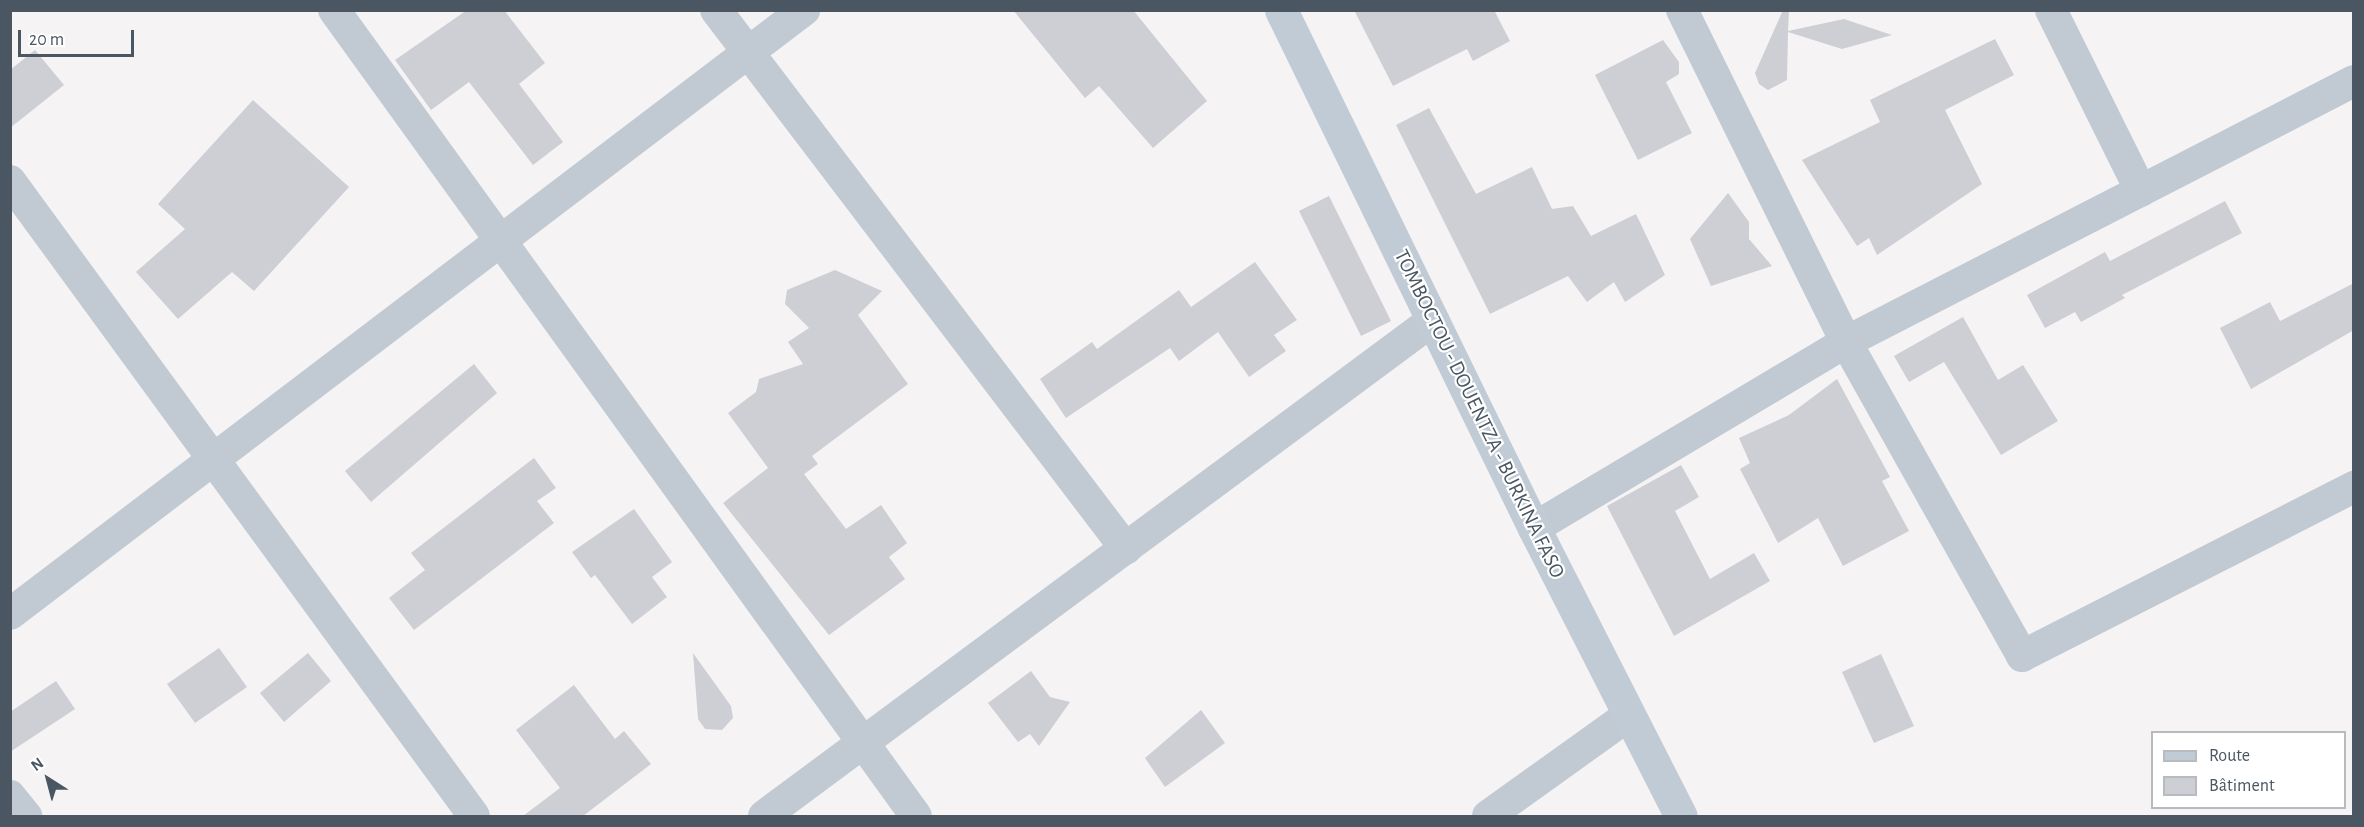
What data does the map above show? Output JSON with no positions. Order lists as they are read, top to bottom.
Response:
{
  "streets": {
    "main road": ["TOMBOCTOU - DOUENTZA - BURKINA FASO"]
  },
  "legend": ["Route", "Bâtiment"],
  "scale_bar": "20 m",
  "north": "top left"
}
